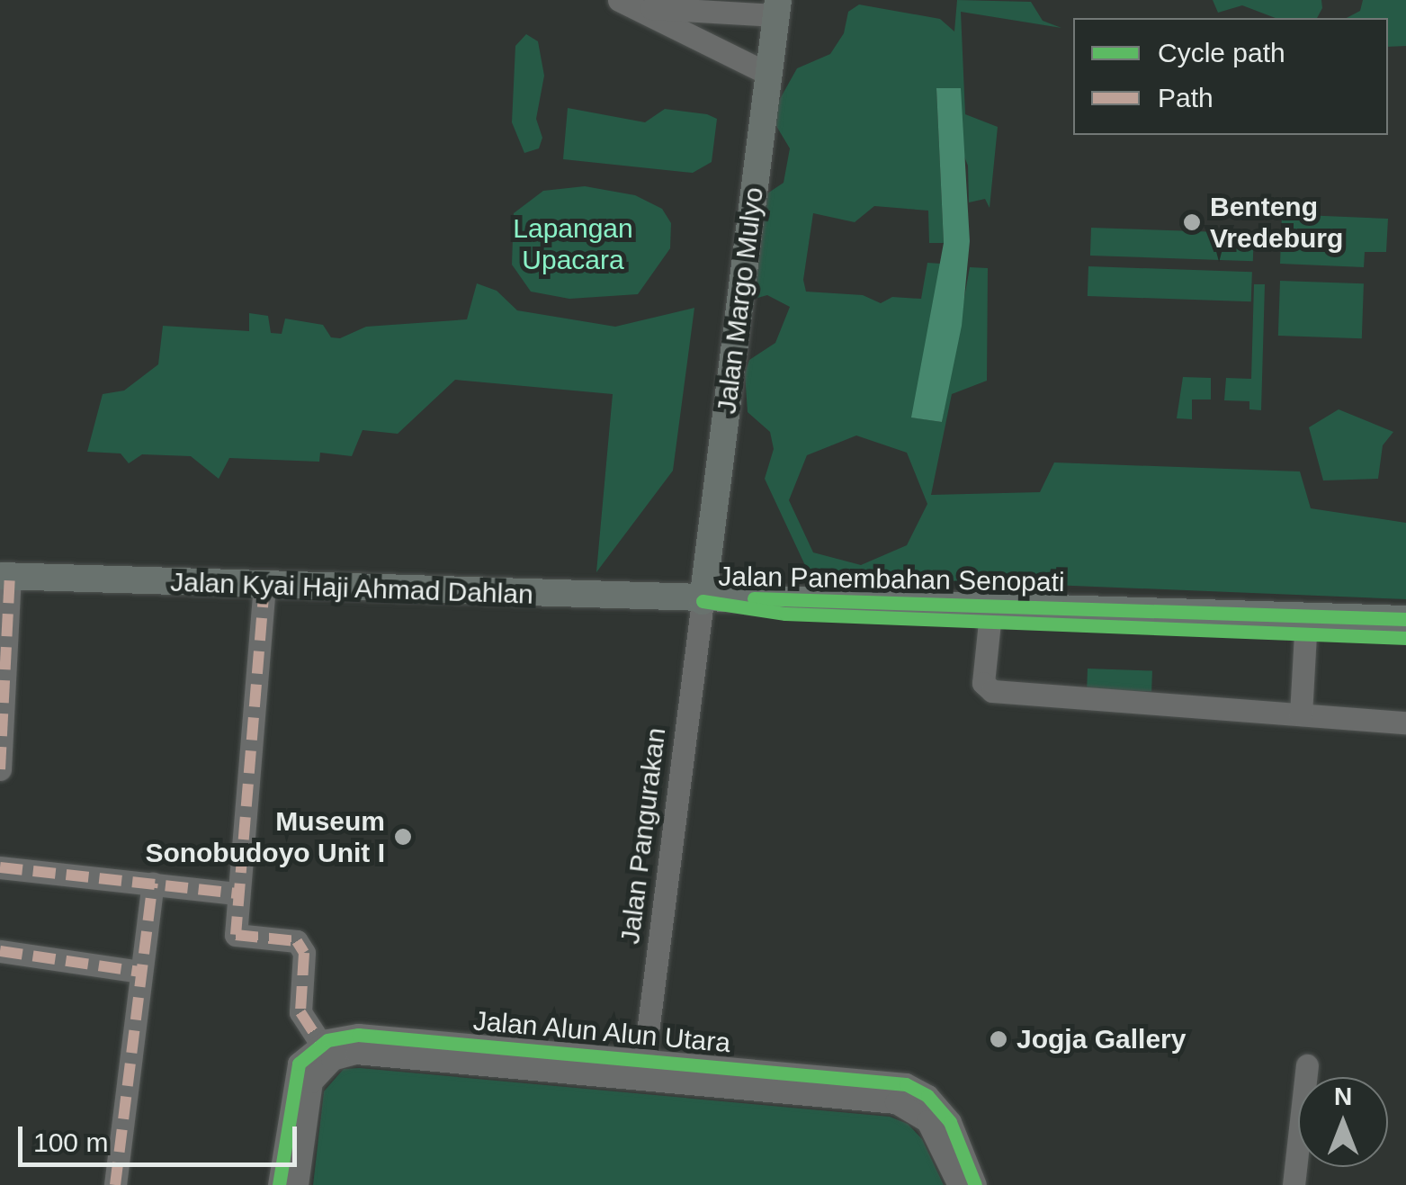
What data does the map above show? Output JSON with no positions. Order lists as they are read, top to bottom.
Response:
{
  "streets": {
    "main road": ["Jalan Margo Mulyo", "Jalan Panembahan Senopati", "Jalan Kyai Haji Ahmad Dahlan"],
    "street": ["Jalan Pangurakan", "Jalan Alun Alun Utara"]
  },
  "crossings": [
    ["Jalan Margo Mulyo", "Jalan Panembahan Senopati"],
    ["Jalan Margo Mulyo", "Jalan Kyai Haji Ahmad Dahlan"],
    ["Jalan Margo Mulyo", "Jalan Pangurakan"],
    ["Jalan Panembahan Senopati", "Jalan Kyai Haji Ahmad Dahlan"],
    ["Jalan Panembahan Senopati", "Jalan Pangurakan"],
    ["Jalan Kyai Haji Ahmad Dahlan", "Jalan Pangurakan"],
    ["Jalan Pangurakan", "Jalan Alun Alun Utara"]
  ],
  "parks": ["Lapangan Upacara"],
  "places": ["Benteng Vredeburg", "Museum Sonobudoyo Unit I", "Jogja Gallery"],
  "legend": ["Cycle path", "Path"],
  "scale_bar": "100 m",
  "north": "top"
}
